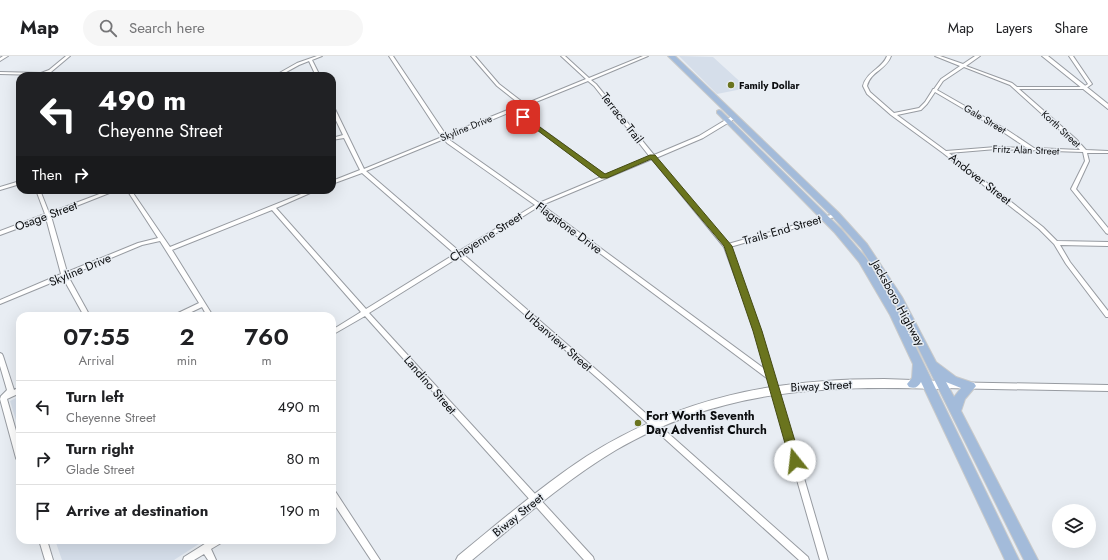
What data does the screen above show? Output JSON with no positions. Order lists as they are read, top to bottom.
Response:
{
  "streets": {
    "main road": ["Jacksboro Highway"],
    "street": [
      "Terrace Trail",
      "Gale Street",
      "Skyline Drive",
      "Korth Street",
      "Fritz Alan Street",
      "Andover Street",
      "Osage Street",
      "Flagstone Drive",
      "Trails End Street",
      "Cheyenne Street",
      "Urbanview Street",
      "Landino Street",
      "Biway Street"
    ]
  },
  "crossings": [
    ["Terrace Trail", "Skyline Drive"],
    ["Terrace Trail", "Flagstone Drive"],
    ["Terrace Trail", "Trails End Street"],
    ["Terrace Trail", "Cheyenne Street"],
    ["Terrace Trail", "Biway Street"],
    ["Gale Street", "Fritz Alan Street"],
    ["Skyline Drive", "Flagstone Drive"],
    ["Skyline Drive", "Urbanview Street"],
    ["Korth Street", "Fritz Alan Street"],
    ["Fritz Alan Street", "Andover Street"],
    ["Flagstone Drive", "Cheyenne Street"],
    ["Trails End Street", "Jacksboro Highway"],
    ["Cheyenne Street", "Jacksboro Highway"],
    ["Cheyenne Street", "Urbanview Street"],
    ["Cheyenne Street", "Landino Street"],
    ["Jacksboro Highway", "Biway Street"],
    ["Urbanview Street", "Biway Street"],
    ["Landino Street", "Biway Street"]
  ],
  "places": ["Family Dollar", "Fort Worth Seventh Day Adventist Church"],
  "page": {
    "header": "Map",
    "search": "Search here",
    "nav": ["Map", "Layers", "Share"],
    "turn": ["490 m", "Cheyenne Street"],
    "then": "Then",
    "eta": [
      "07:55",
      "Arrival",
      "2",
      "min",
      "760",
      "m"
    ],
    "list": [
      {
        "name": "Turn left",
        "note": "Cheyenne Street",
        "value": "490 m"
      },
      {
        "name": "Turn right",
        "note": "Glade Street",
        "value": "80 m"
      },
      {
        "name": "Arrive at destination",
        "value": "190 m"
      }
    ]
  }
}
